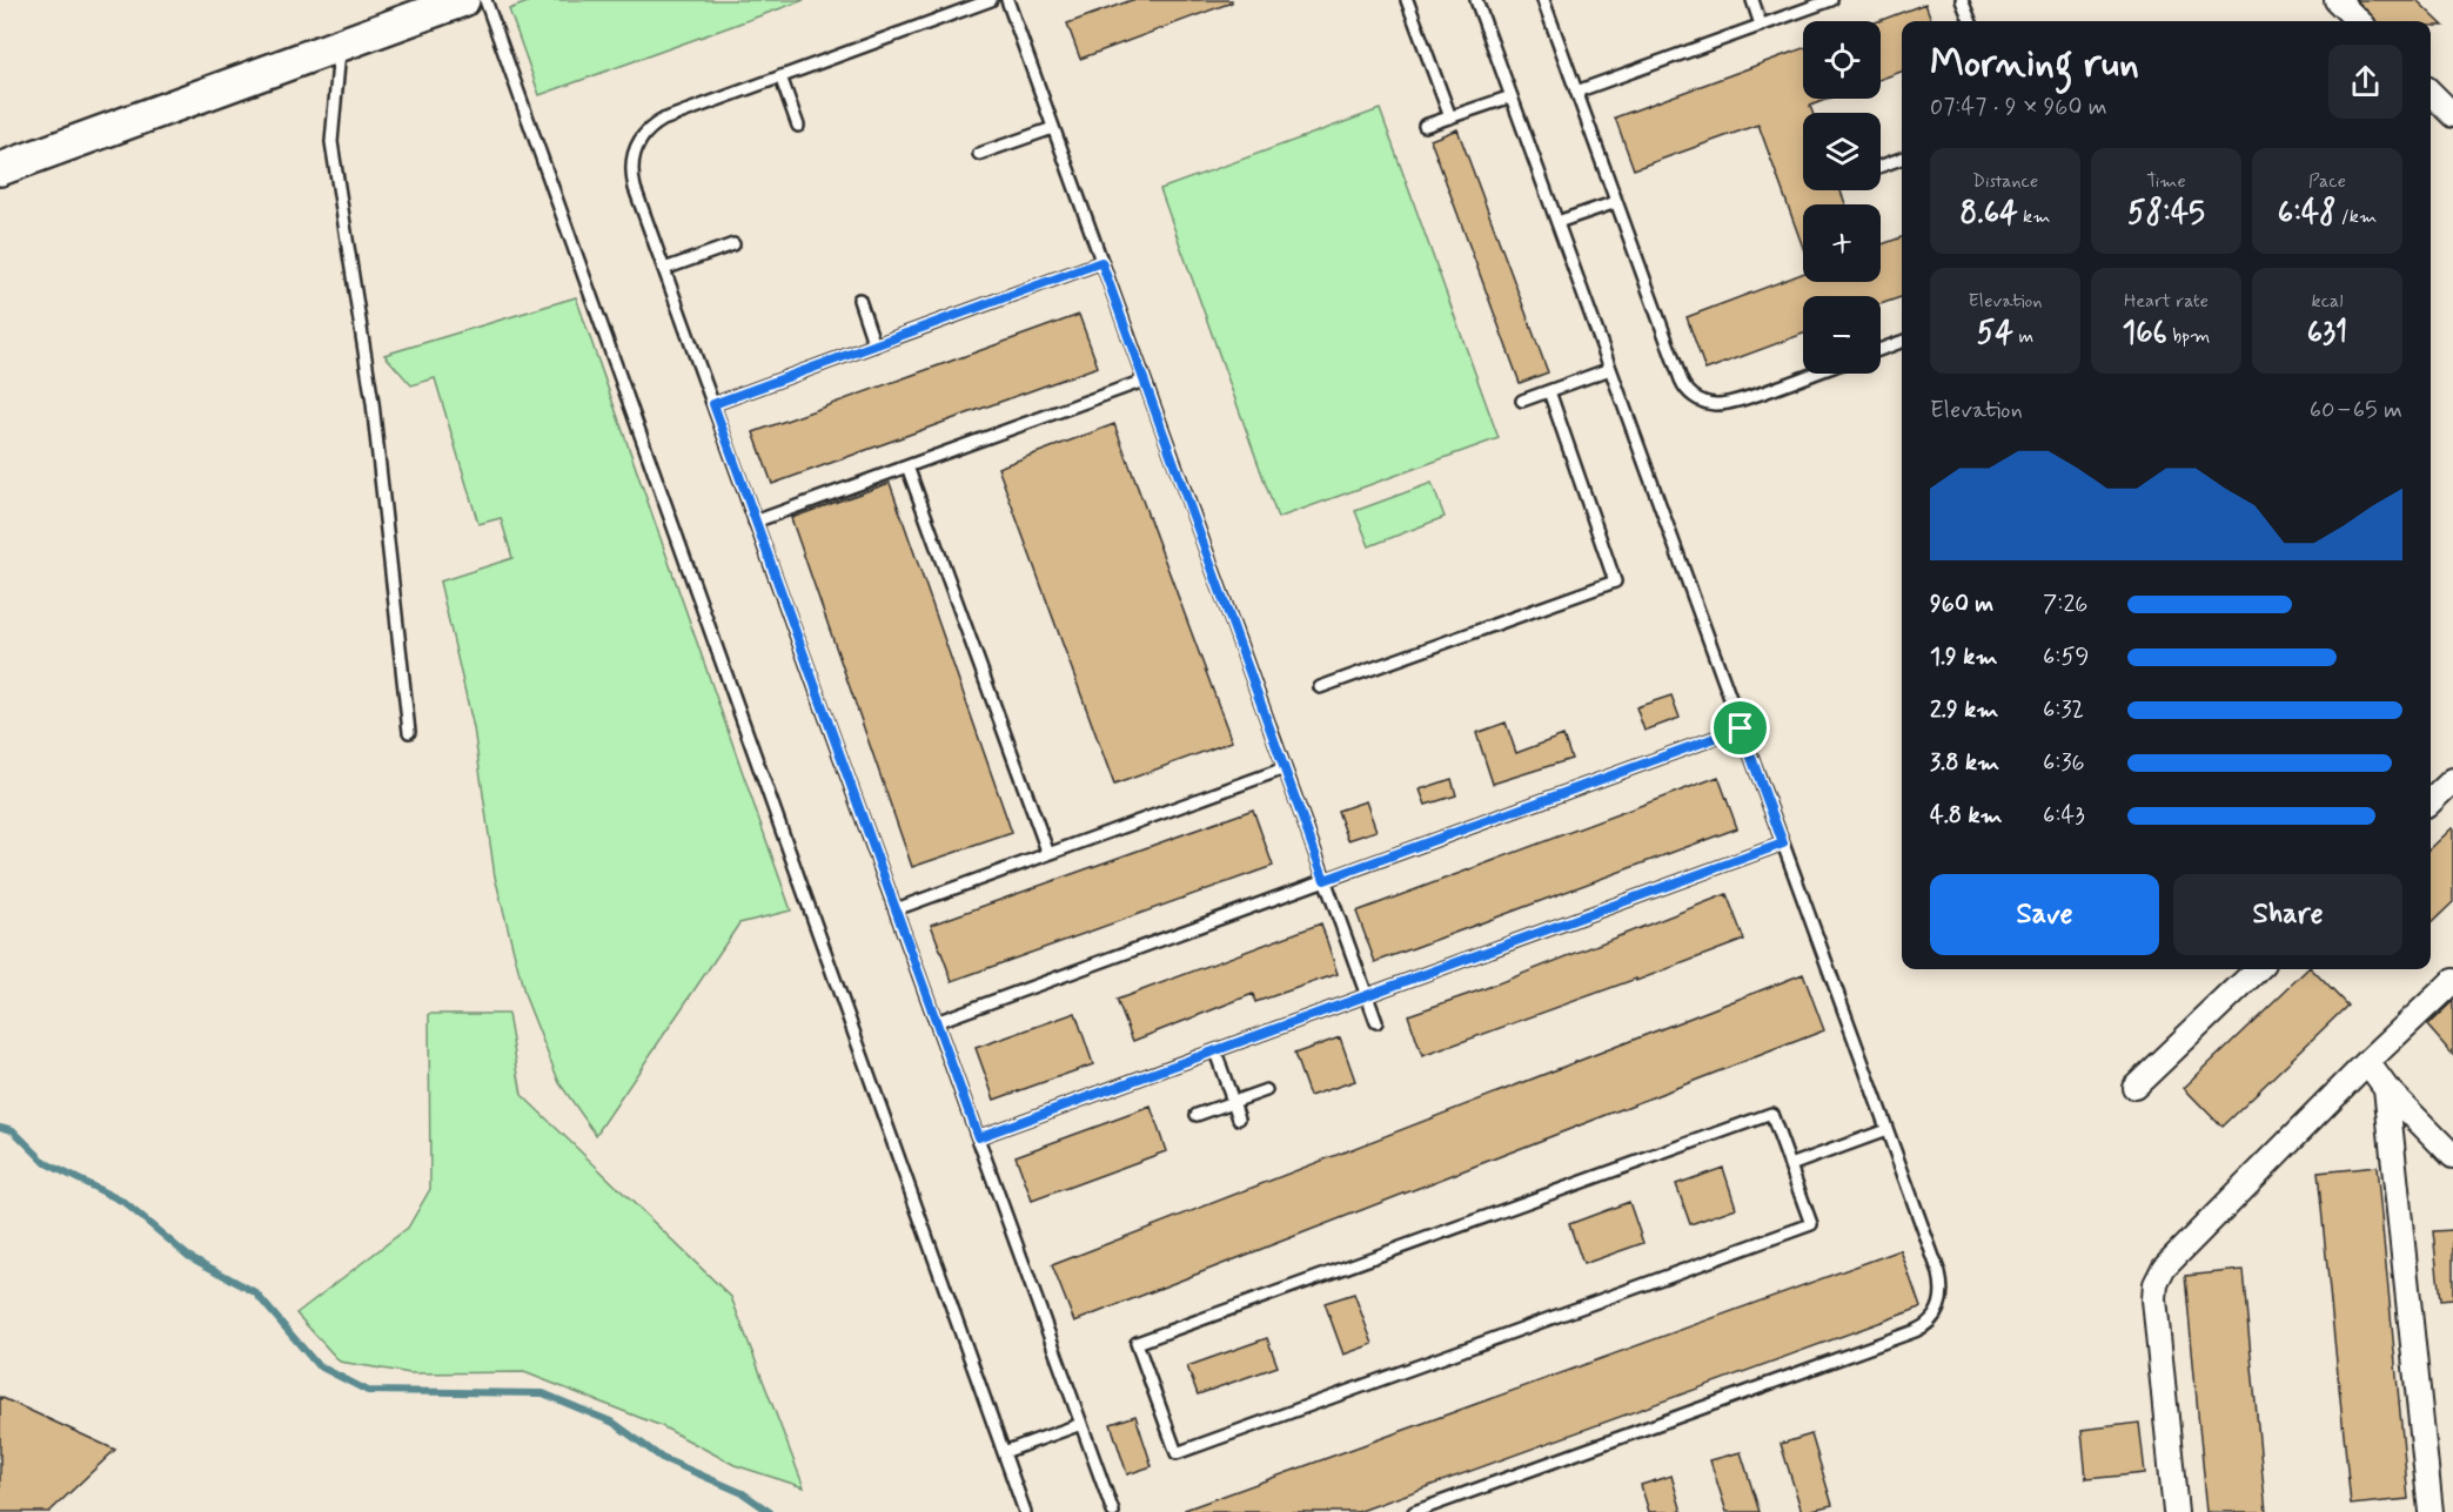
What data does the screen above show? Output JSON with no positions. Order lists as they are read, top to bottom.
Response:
{
  "page": {
    "map_buttons": ["+", "−"],
    "heading": ["Morning run", "07:47 · 9 × 960 m"],
    "stats": [
      ["Distance", "8.64 km"],
      ["Time", "58:45"],
      ["Pace", "6:48 /km"],
      ["Elevation", "54 m"],
      ["Heart rate", "166 bpm"],
      ["kcal", "631"]
    ],
    "chart": ["Elevation", "60–65 m"],
    "list": [
      {
        "name": "960 m",
        "note": "7:26"
      },
      {
        "name": "1.9 km",
        "note": "6:59"
      },
      {
        "name": "2.9 km",
        "note": "6:32"
      },
      {
        "name": "3.8 km",
        "note": "6:36"
      },
      {
        "name": "4.8 km",
        "note": "6:43"
      }
    ],
    "buttons": ["Save", "Share"]
  }
}
